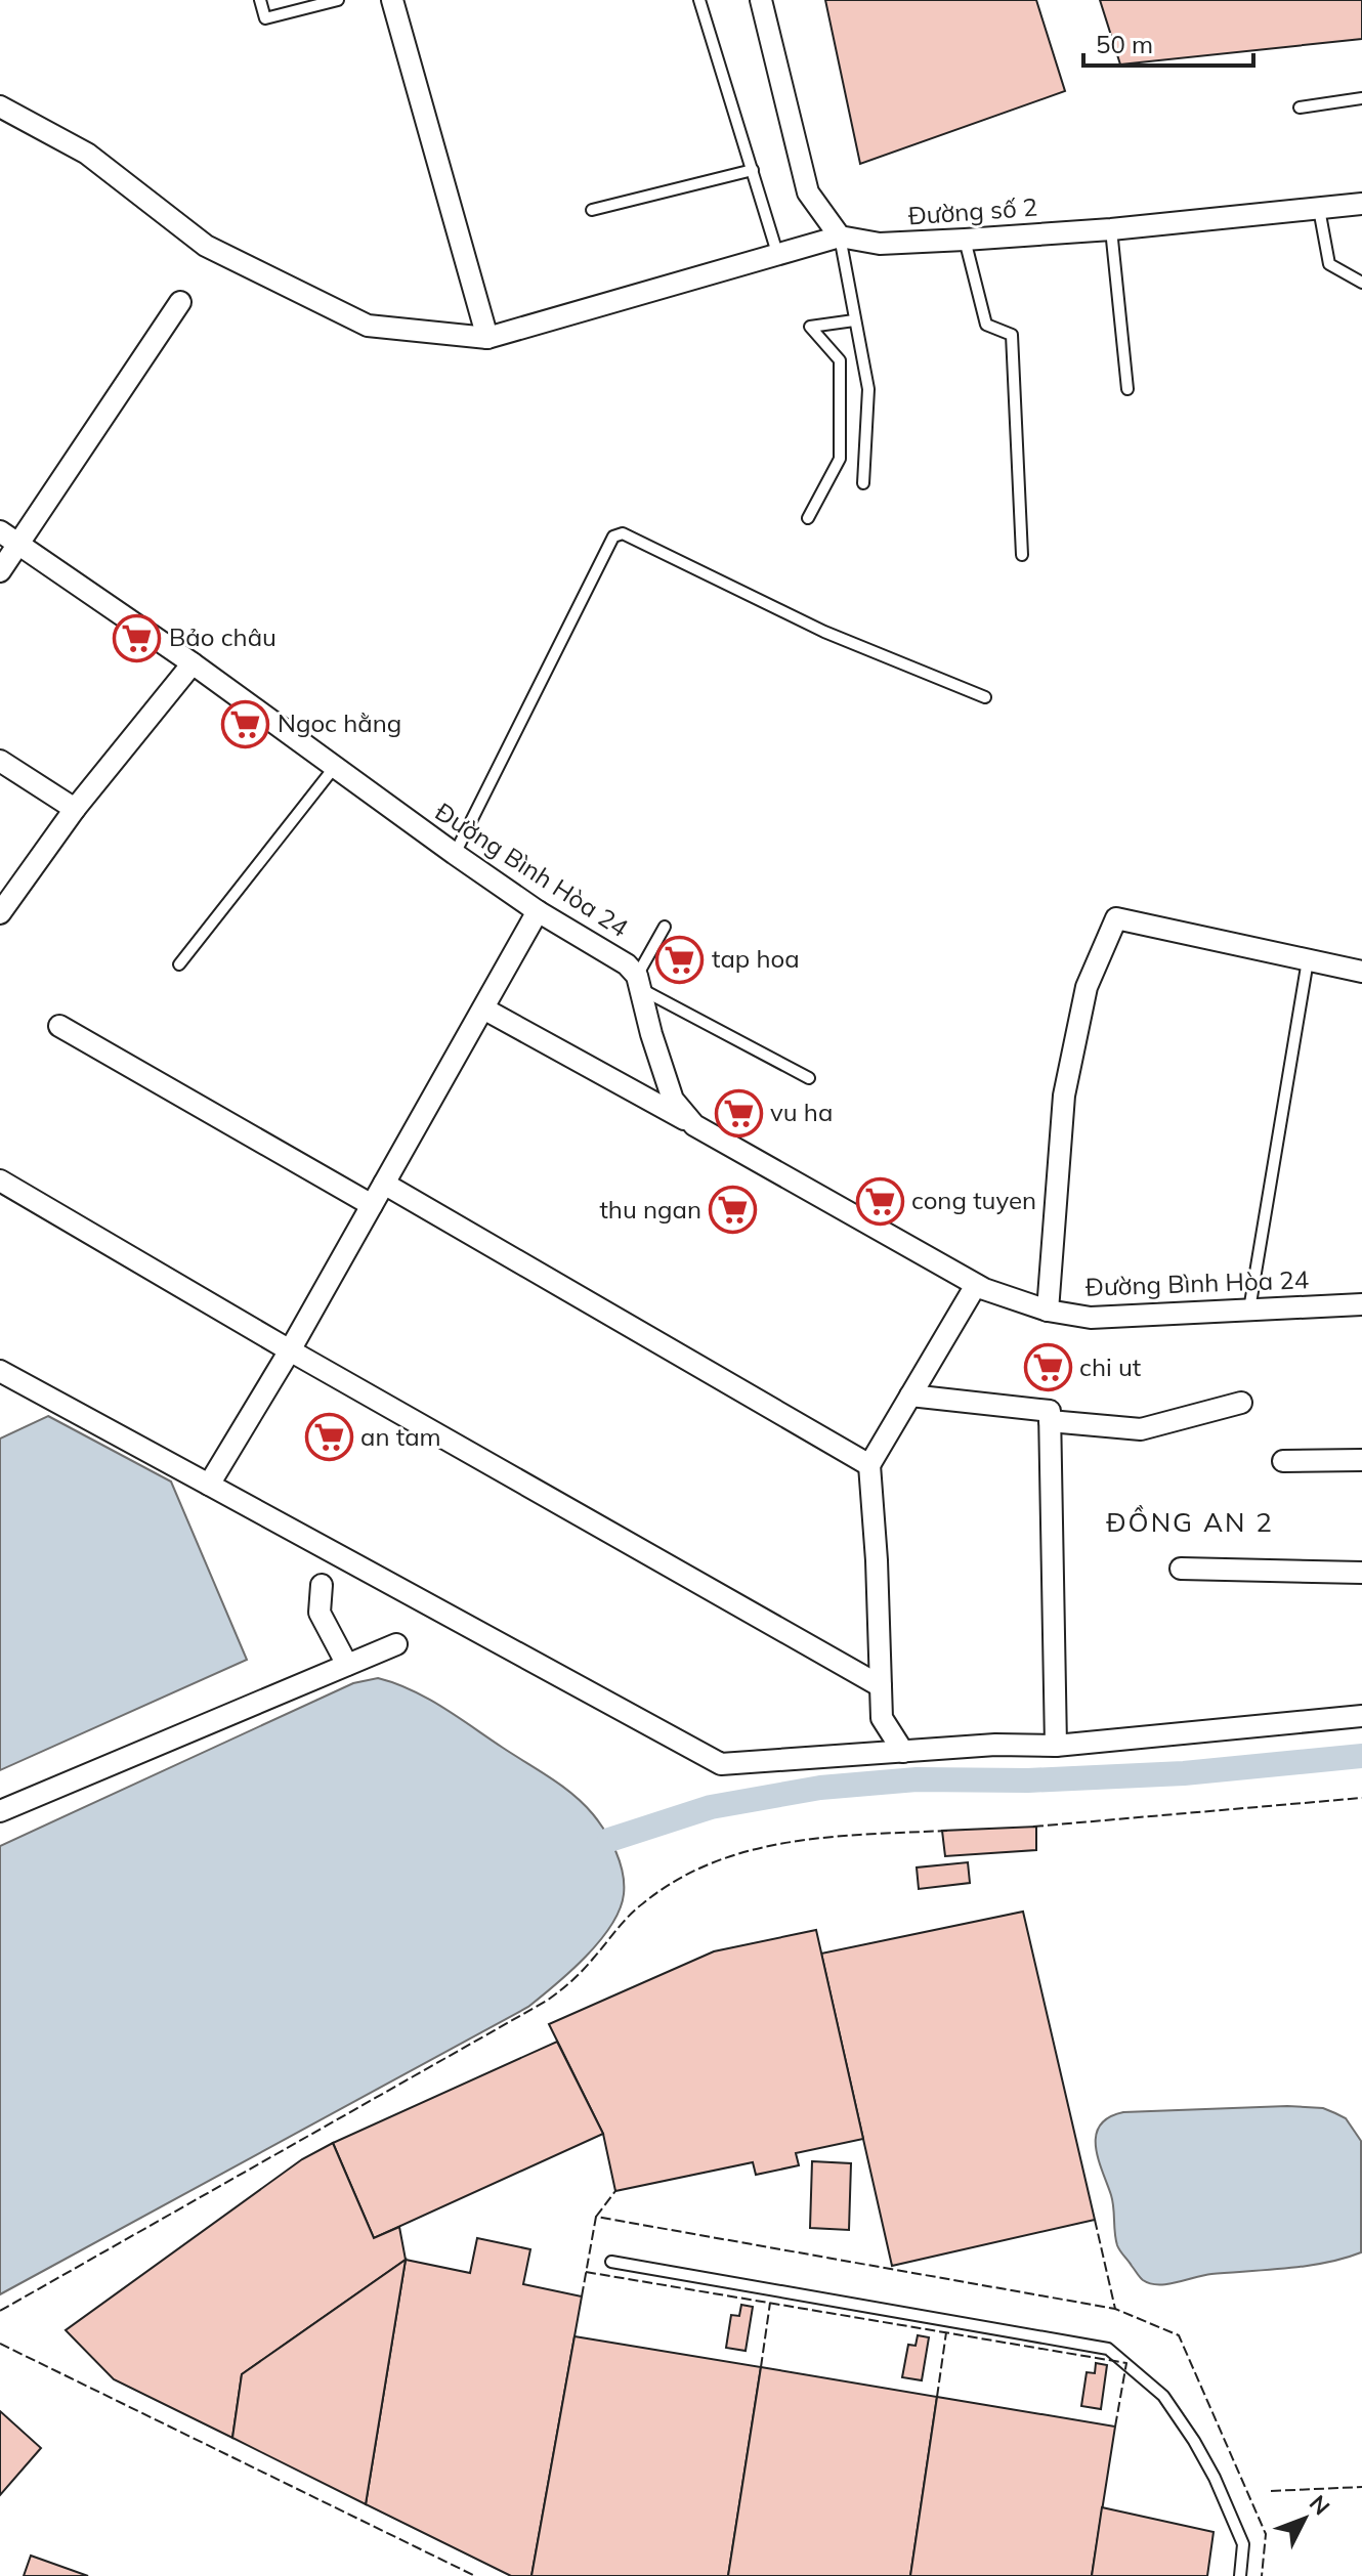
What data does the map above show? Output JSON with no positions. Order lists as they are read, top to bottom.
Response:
{
  "streets": {
    "street": ["Đường số 2", "Đường Bình Hòa 24"]
  },
  "districts": ["ĐỒNG AN 2"],
  "places": {
    "supermarket": [
      "Bảo châu",
      "Ngoc hằng",
      "tap hoa",
      "vu ha",
      "cong tuyen",
      "thu ngan",
      "chi ut",
      "an tam"
    ]
  },
  "scale_bar": "50 m",
  "north": "top right"
}
